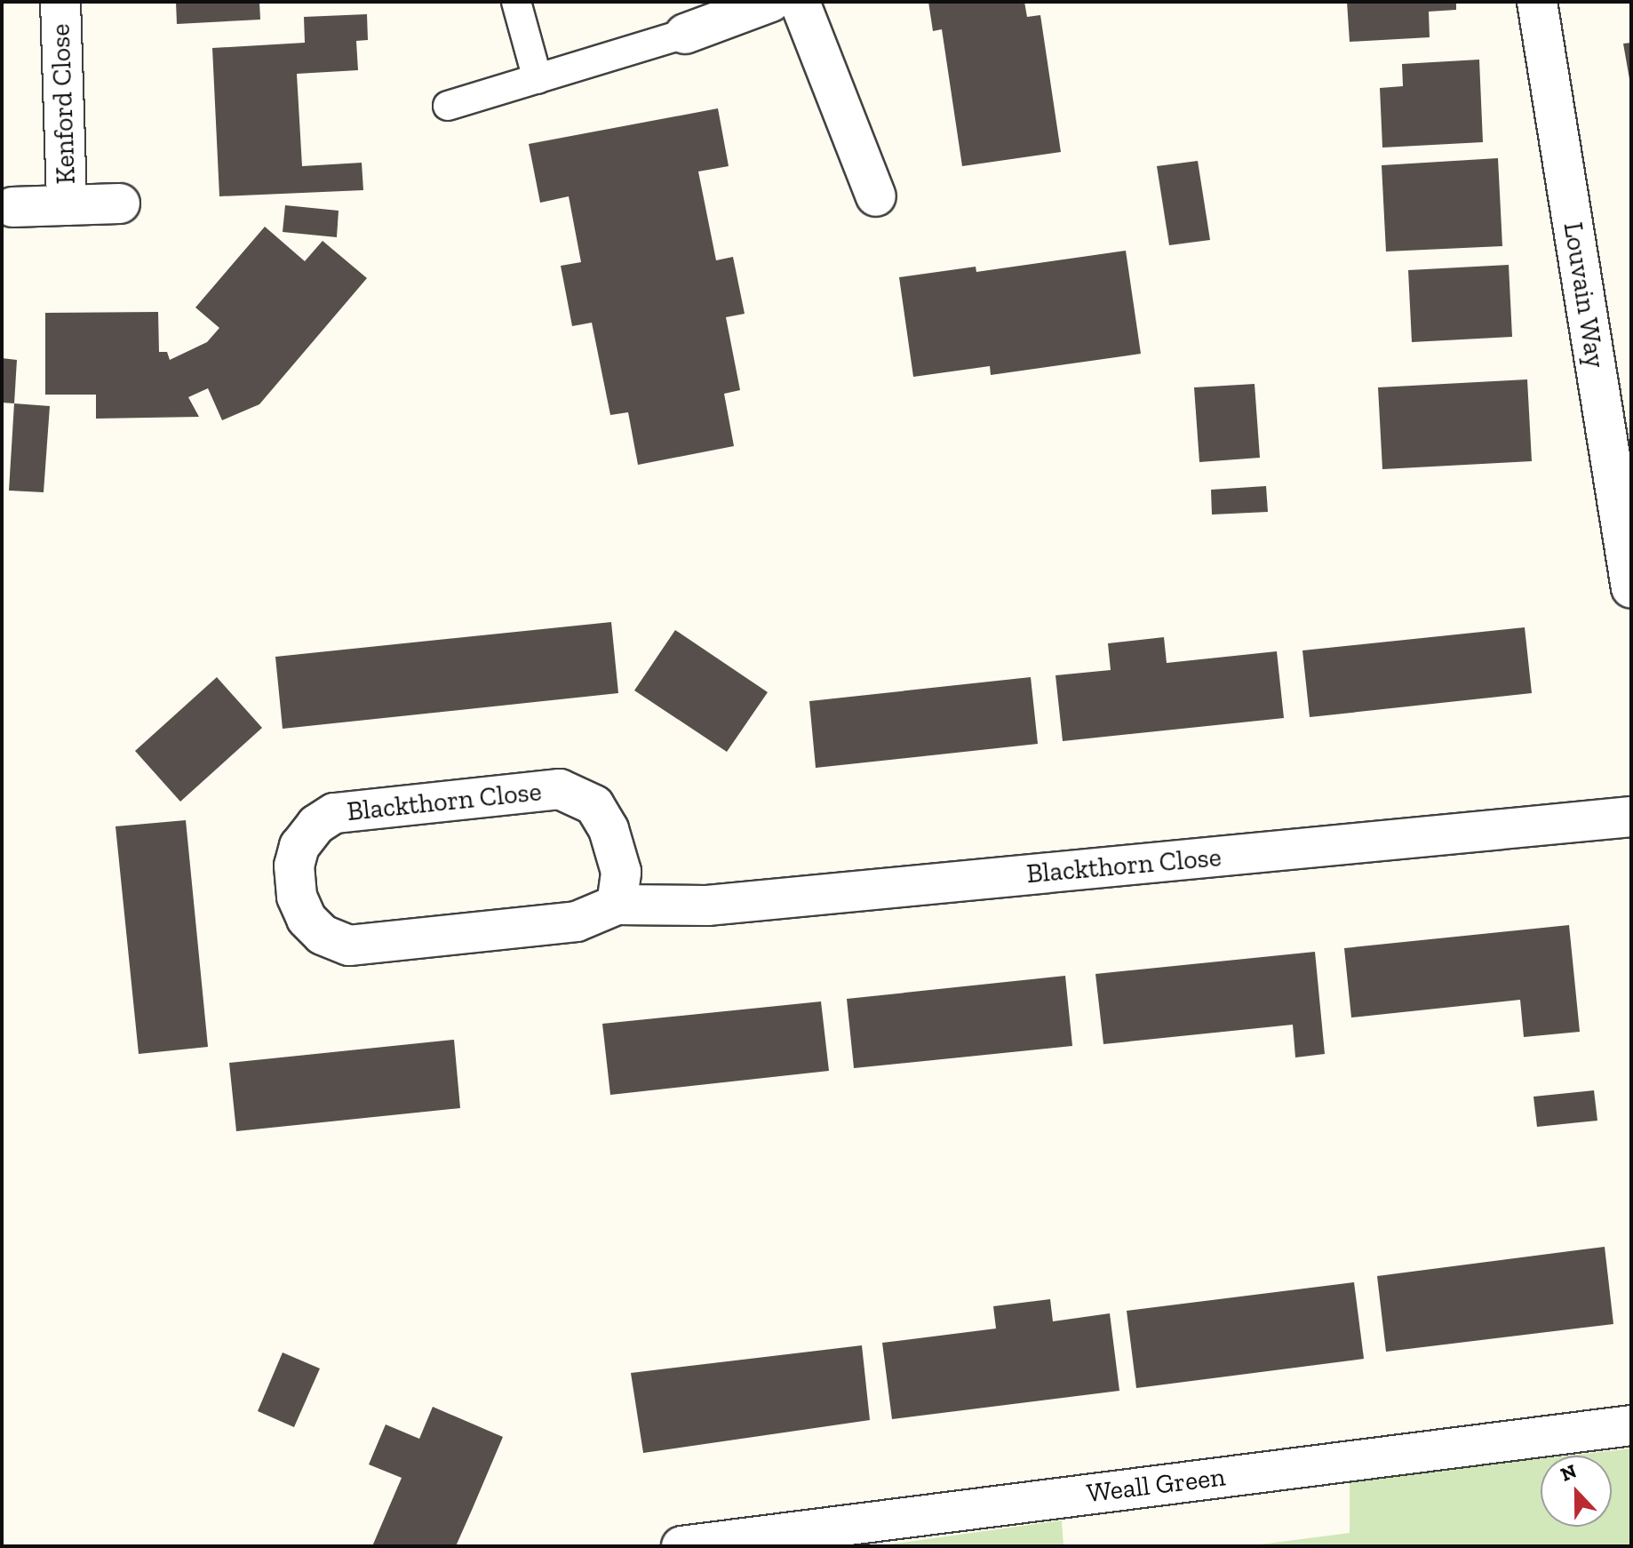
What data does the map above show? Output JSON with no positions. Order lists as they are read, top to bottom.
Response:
{
  "streets": {
    "street": [
      "Kenford Close",
      "Louvain Way",
      "Blackthorn Close",
      "Weall Green"
    ]
  },
  "north": "top"
}
